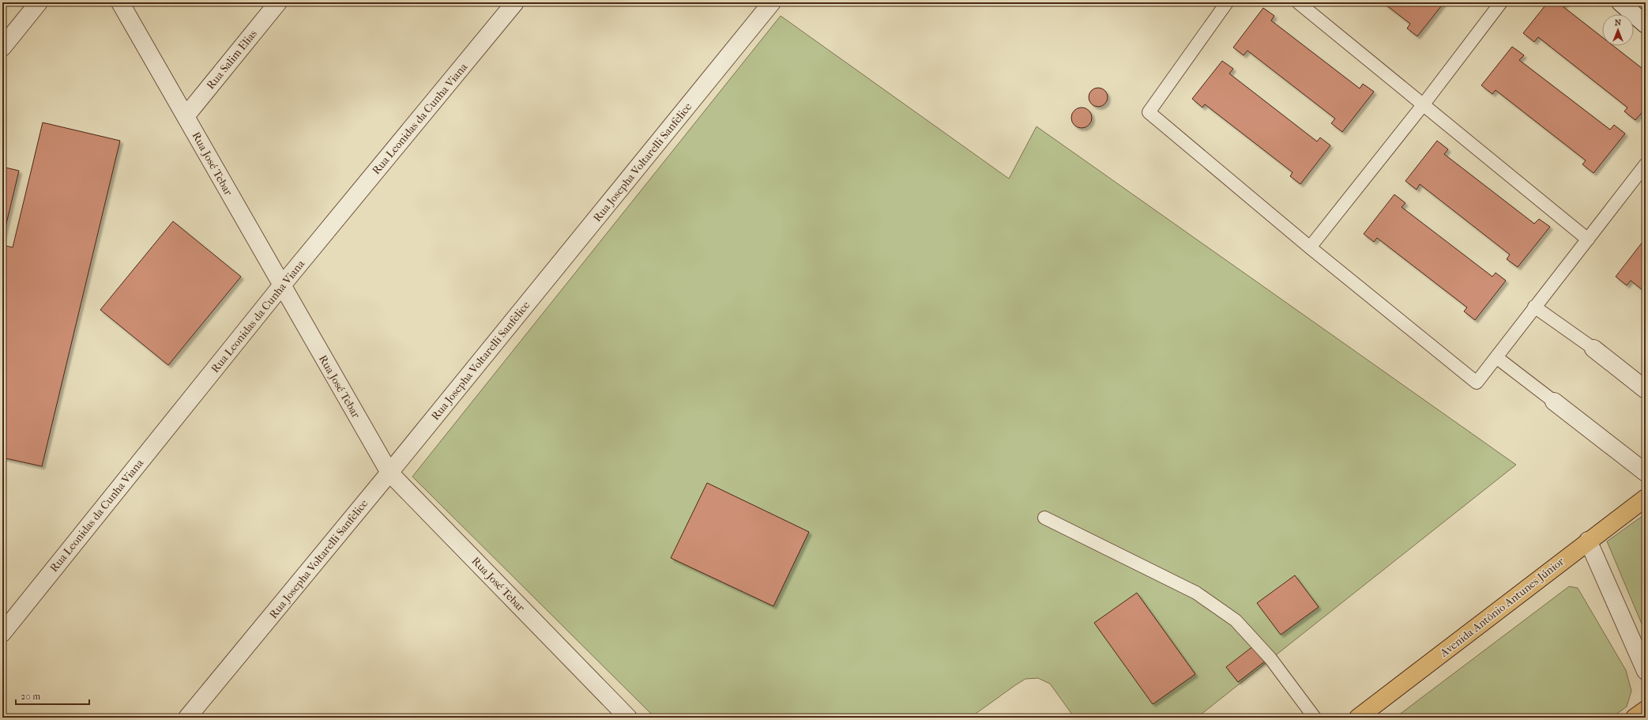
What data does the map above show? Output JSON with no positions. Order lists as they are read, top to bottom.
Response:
{
  "streets": {
    "main road": ["Avenida Antônio Antunes Júnior"],
    "street": [
      "Rua Salim Elias",
      "Rua Leonidas da Cunha Viana",
      "Rua Josepha Voltarelli Sanfelice",
      "Rua José Tebar"
    ]
  },
  "crossings": [
    ["Rua Salim Elias", "Rua José Tebar"],
    ["Rua Leonidas da Cunha Viana", "Rua José Tebar"],
    ["Rua Josepha Voltarelli Sanfelice", "Rua José Tebar"]
  ],
  "scale_bar": "20 m",
  "north": "top"
}
